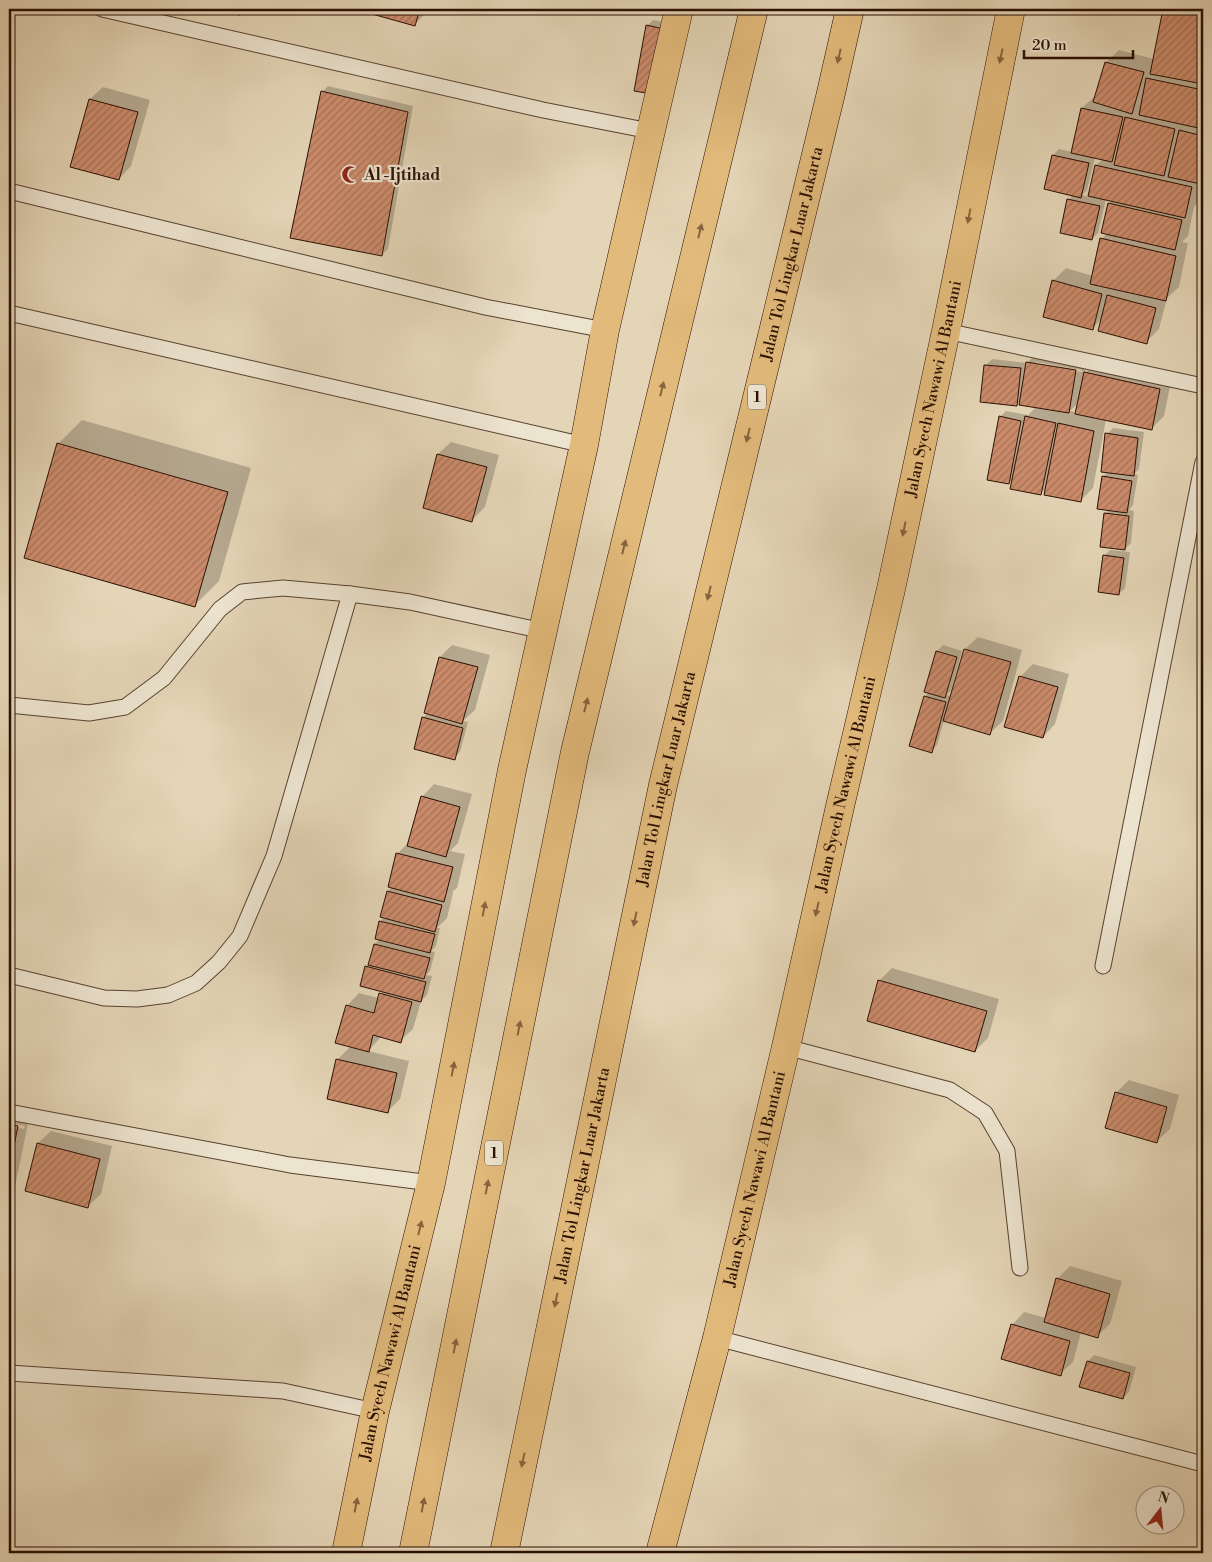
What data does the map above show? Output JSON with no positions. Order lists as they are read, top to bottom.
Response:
{
  "streets": {
    "highway": ["Jalan Tol Lingkar Luar Jakarta", "Jalan Syech Nawawi Al Bantani", "1"]
  },
  "places": {
    "mosque": ["Al -Ijtihad"]
  },
  "scale_bar": "20 m",
  "north": "top"
}
